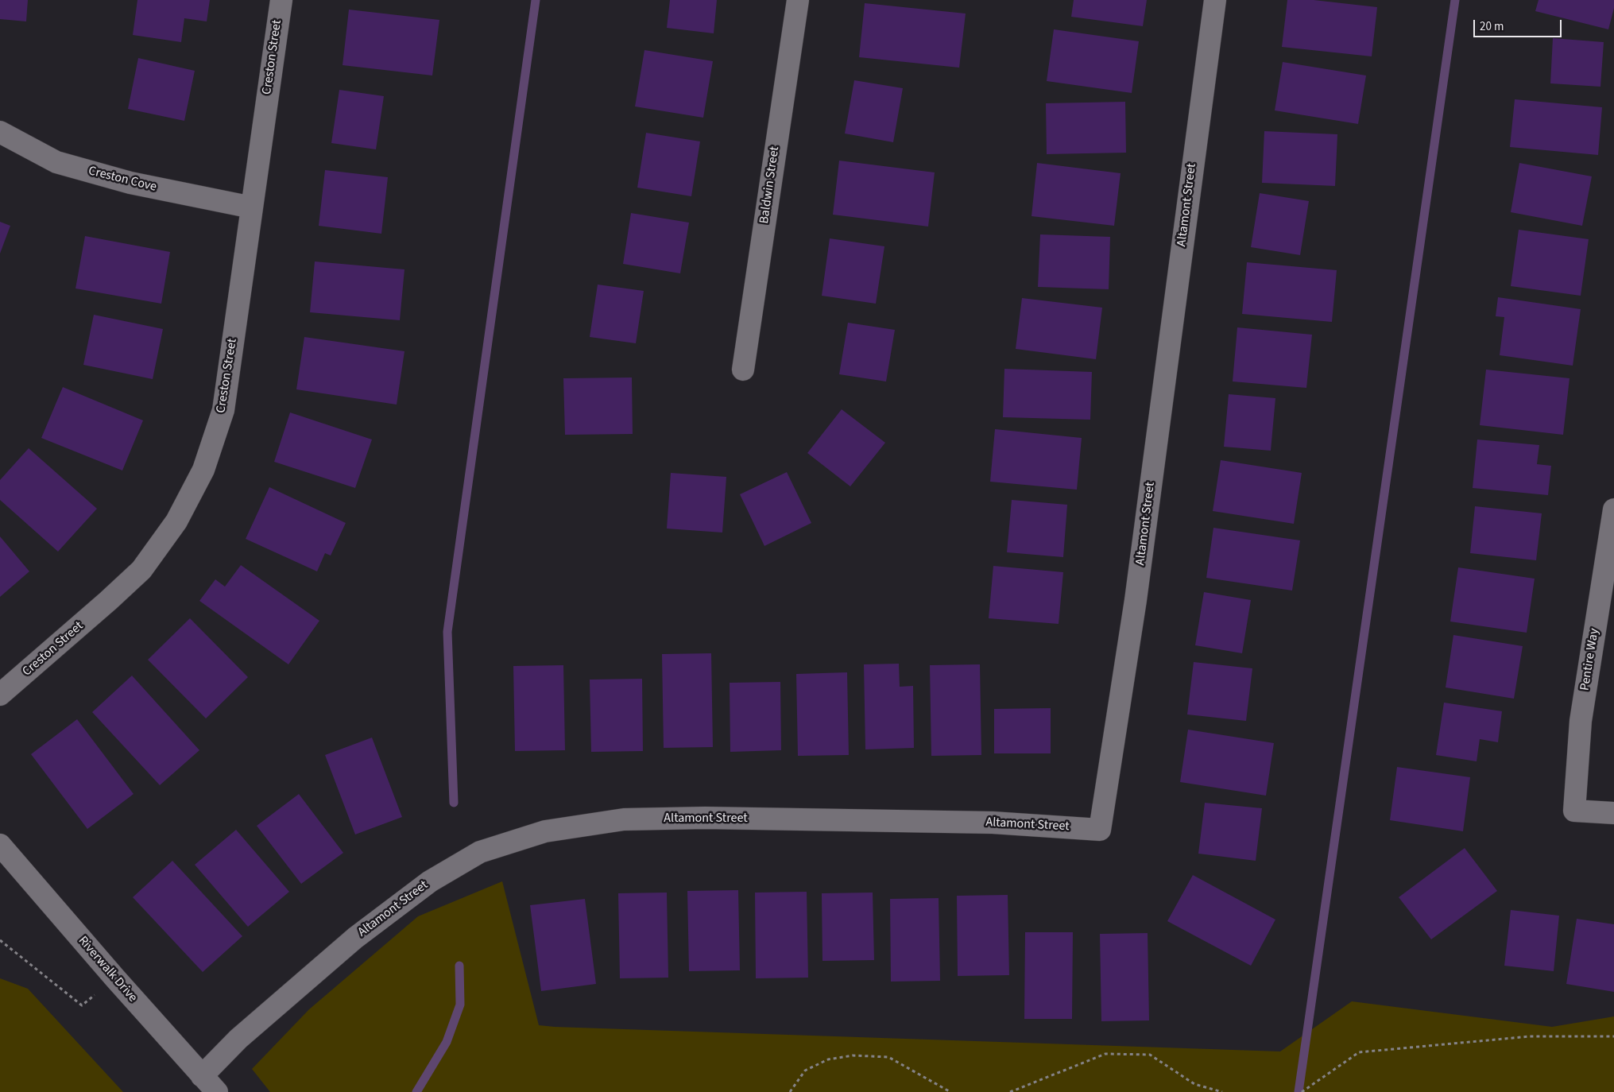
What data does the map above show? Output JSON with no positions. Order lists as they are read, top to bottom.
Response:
{
  "streets": {
    "street": [
      "Creston Street",
      "Creston Cove",
      "Baldwin Street",
      "Altamont Street",
      "Pentire Way",
      "Riverwalk Drive"
    ]
  },
  "crossings": [
    ["Creston Street", "Creston Cove"],
    ["Altamont Street", "Riverwalk Drive"]
  ],
  "scale_bar": "20 m"
}
